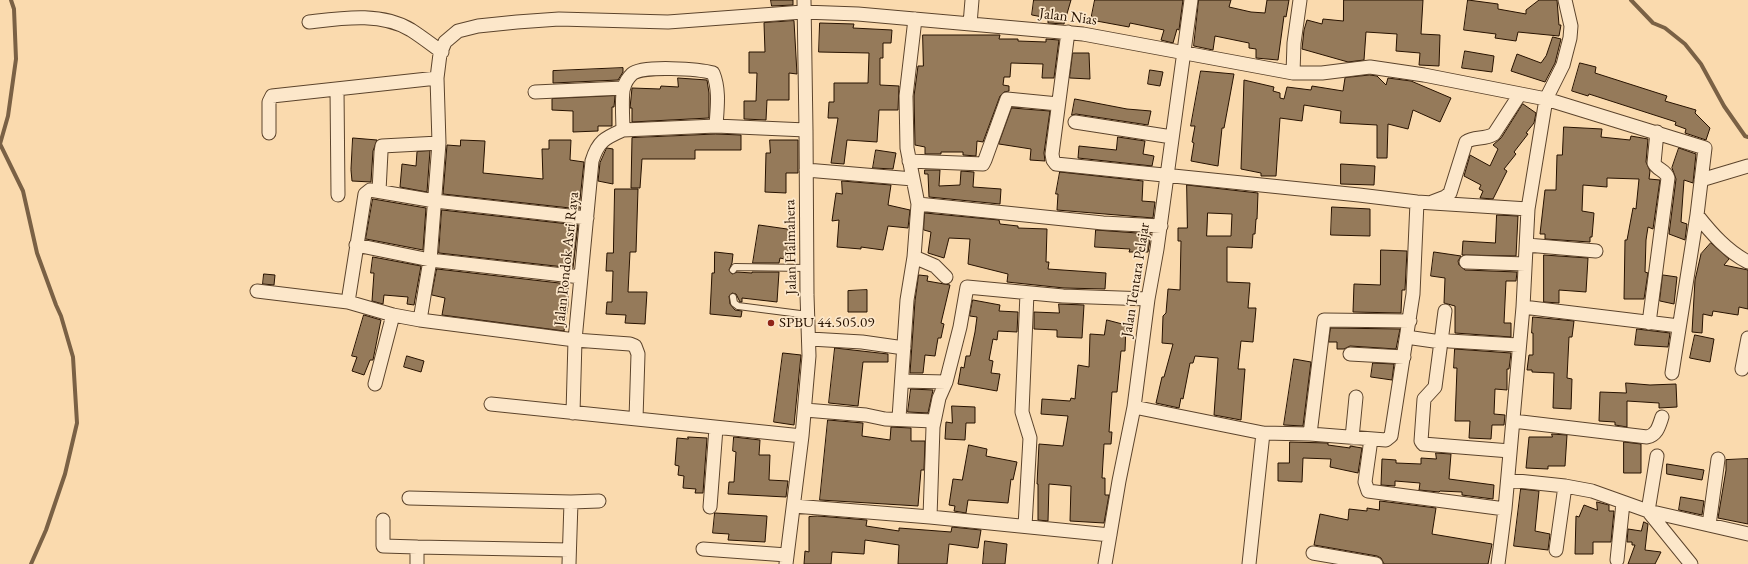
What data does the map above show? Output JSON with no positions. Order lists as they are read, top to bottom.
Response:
{
  "streets": {
    "street": [
      "Jalan Nias",
      "Jalan Halmahera",
      "Jalan Pondok Asri Raya",
      "Jalan Tentara Pelajar"
    ]
  },
  "crossings": [
    ["Jalan Nias", "Jalan Halmahera"],
    ["Jalan Nias", "Jalan Tentara Pelajar"],
    ["Jalan Halmahera", "Jalan Pondok Asri Raya"]
  ],
  "places": ["SPBU 44.505.09"]
}
